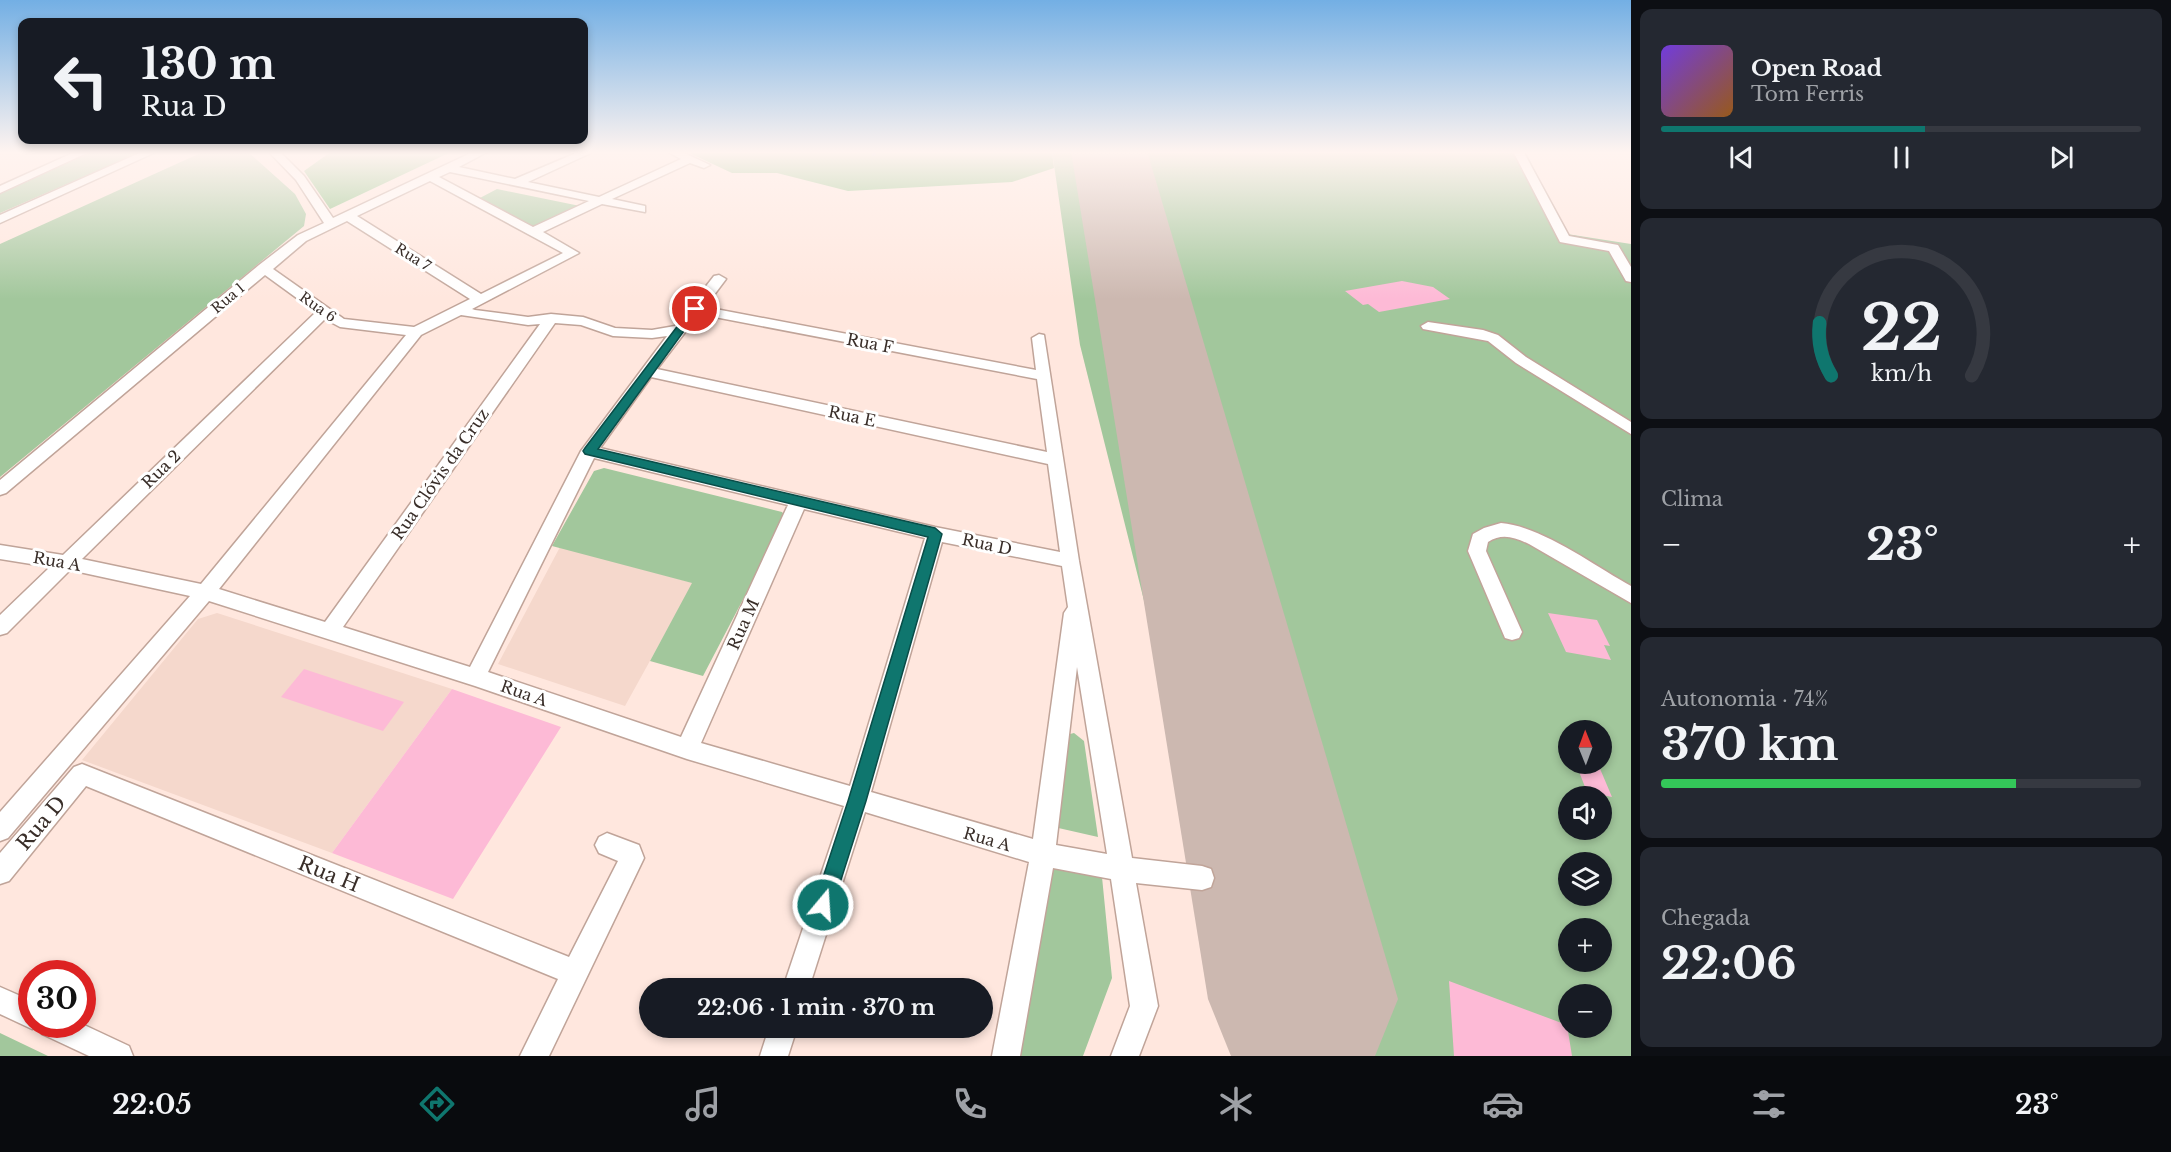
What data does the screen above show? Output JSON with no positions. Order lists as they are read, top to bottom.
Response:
{
  "streets": {
    "street": [
      "Rua 7",
      "Rua 1",
      "Rua 6",
      "Rua F",
      "Rua E",
      "Rua 2",
      "Rua Clóvis da Cruz",
      "Rua D",
      "Rua A",
      "Rua M",
      "Rua H"
    ]
  },
  "crossings": [
    ["Rua 7", "Rua 1"],
    ["Rua 1", "Rua 6"],
    ["Rua 6", "Rua 2"],
    ["Rua 2", "Rua A"],
    ["Rua Clóvis da Cruz", "Rua A"],
    ["Rua D", "Rua M"],
    ["Rua D", "Rua H"],
    ["Rua A", "Rua M"]
  ],
  "north": "top",
  "page": {
    "turn": ["130 m", "Rua D"],
    "song": ["Open Road", "Tom Ferris"],
    "tile": [
      "Clima",
      ["Autonomia · 74%", "370 km"],
      ["Chegada", "22:06"]
    ],
    "heat": ["−", "23°", "+"],
    "map_buttons": ["+", "−"],
    "limit": "30",
    "trip": "22:06 · 1 min · 370 m",
    "tabs": ["22:05", "23°"],
    "gauge": ["22", "km/h"]
  }
}
